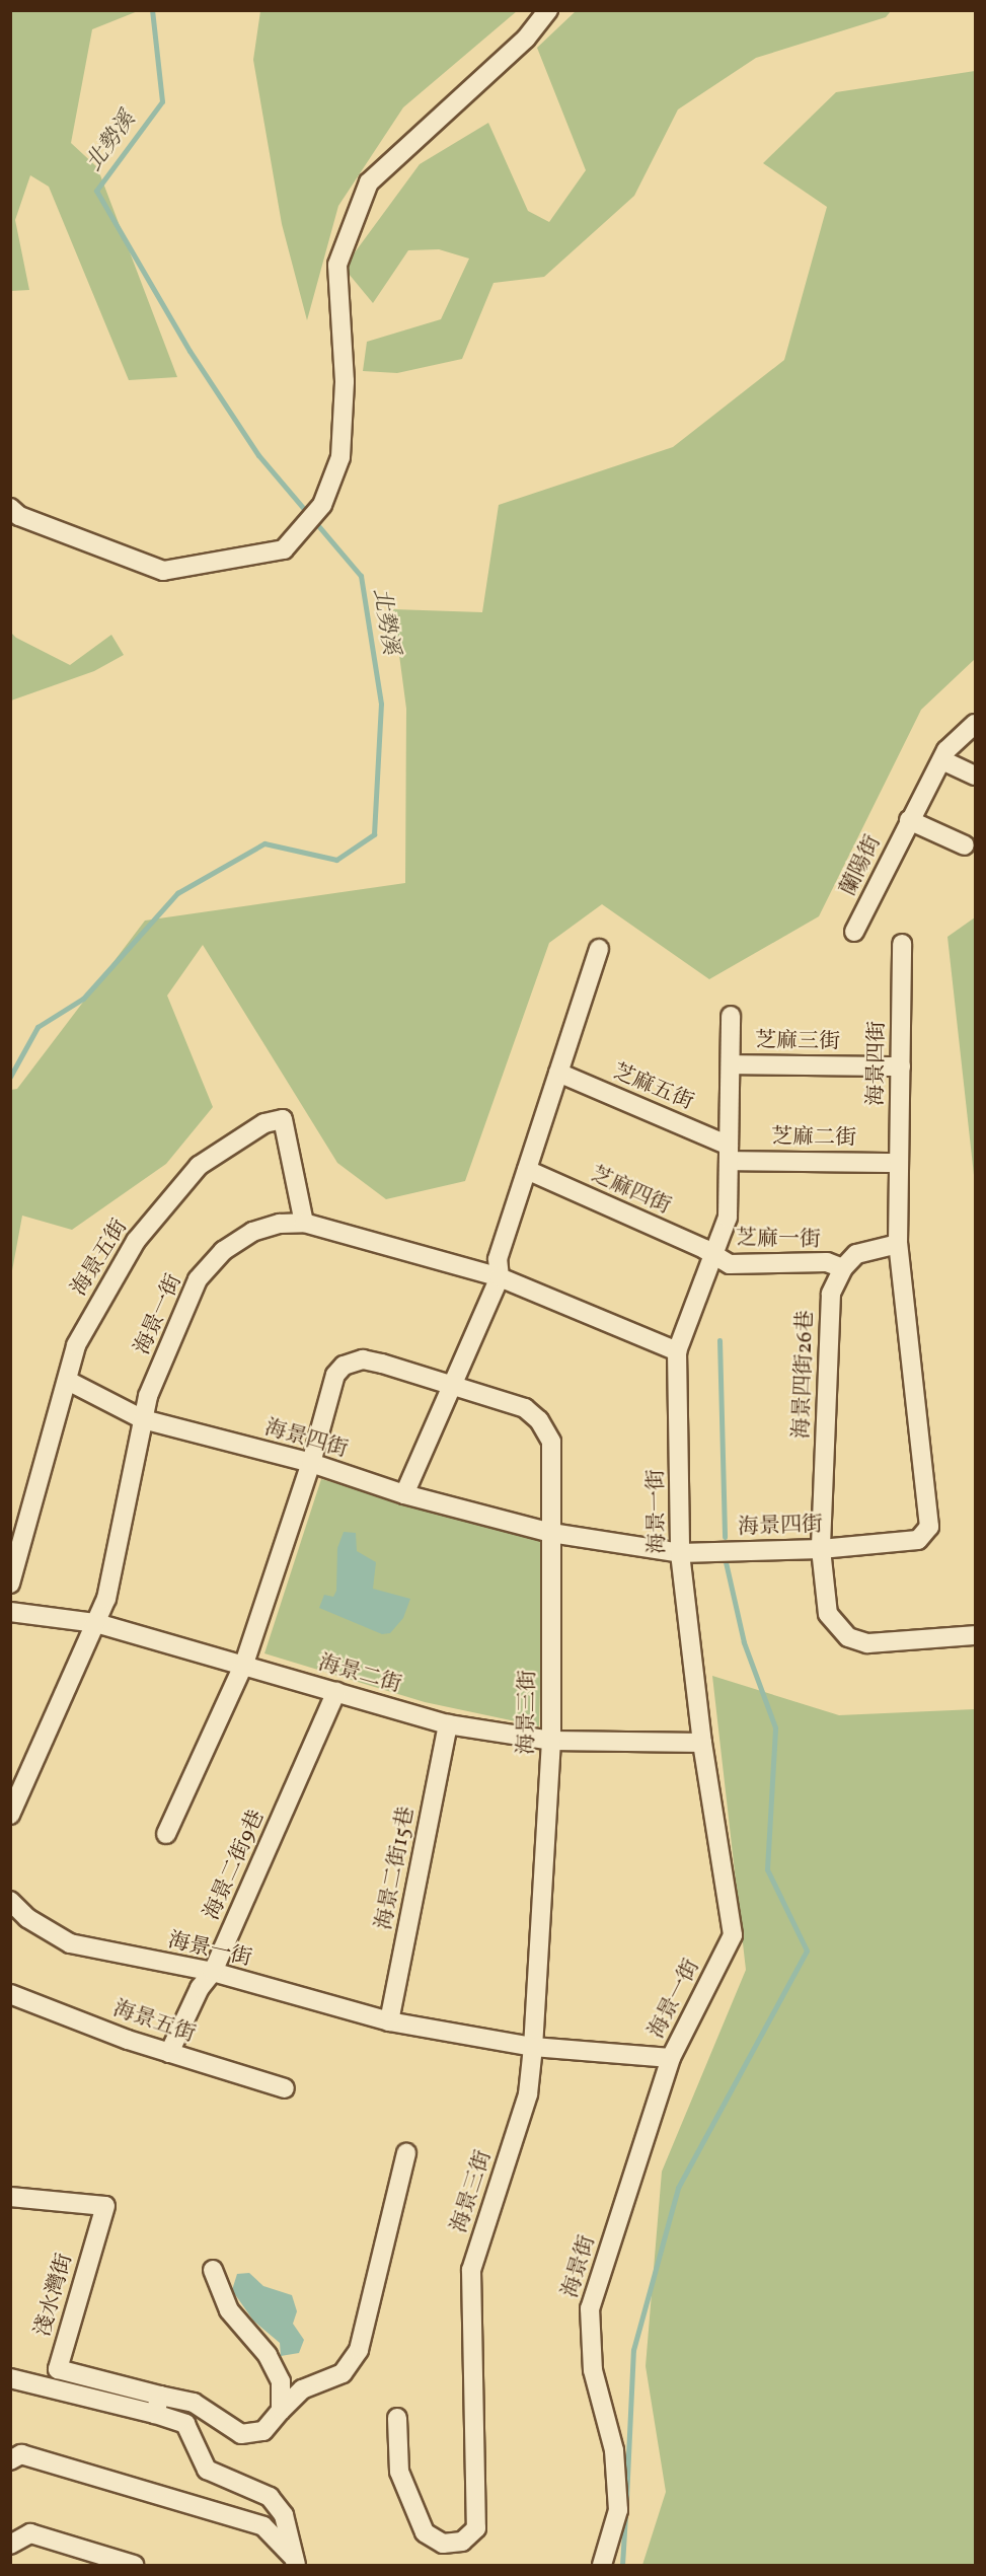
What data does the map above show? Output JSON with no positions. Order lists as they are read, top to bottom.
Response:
{
  "streets": {
    "street": [
      "蘭陽街",
      "芝麻三街",
      "海景四街",
      "芝麻五街",
      "芝麻二街",
      "芝麻四街",
      "芝麻一街",
      "海景五街",
      "海景一街",
      "海景四街26巷",
      "海景二街",
      "海景三街",
      "海景二街9巷",
      "海景二街15巷",
      "海景街",
      "淺水灣街"
    ]
  },
  "crossings": [
    ["芝麻三街", "海景四街"],
    ["海景四街", "芝麻二街"],
    ["海景四街", "海景五街"],
    ["海景四街", "海景一街"],
    ["海景四街", "海景四街26巷"],
    ["海景四街", "海景三街"],
    ["芝麻五街", "芝麻二街"],
    ["芝麻四街", "芝麻一街"],
    ["芝麻一街", "海景四街26巷"],
    ["海景五街", "海景一街"],
    ["海景五街", "海景二街9巷"],
    ["海景一街", "海景二街"],
    ["海景一街", "海景三街"],
    ["海景一街", "海景二街9巷"],
    ["海景一街", "海景二街15巷"],
    ["海景一街", "海景街"],
    ["海景二街", "海景三街"],
    ["海景二街", "海景二街9巷"],
    ["海景二街", "海景二街15巷"]
  ],
  "water": ["北勢溪"]
}
